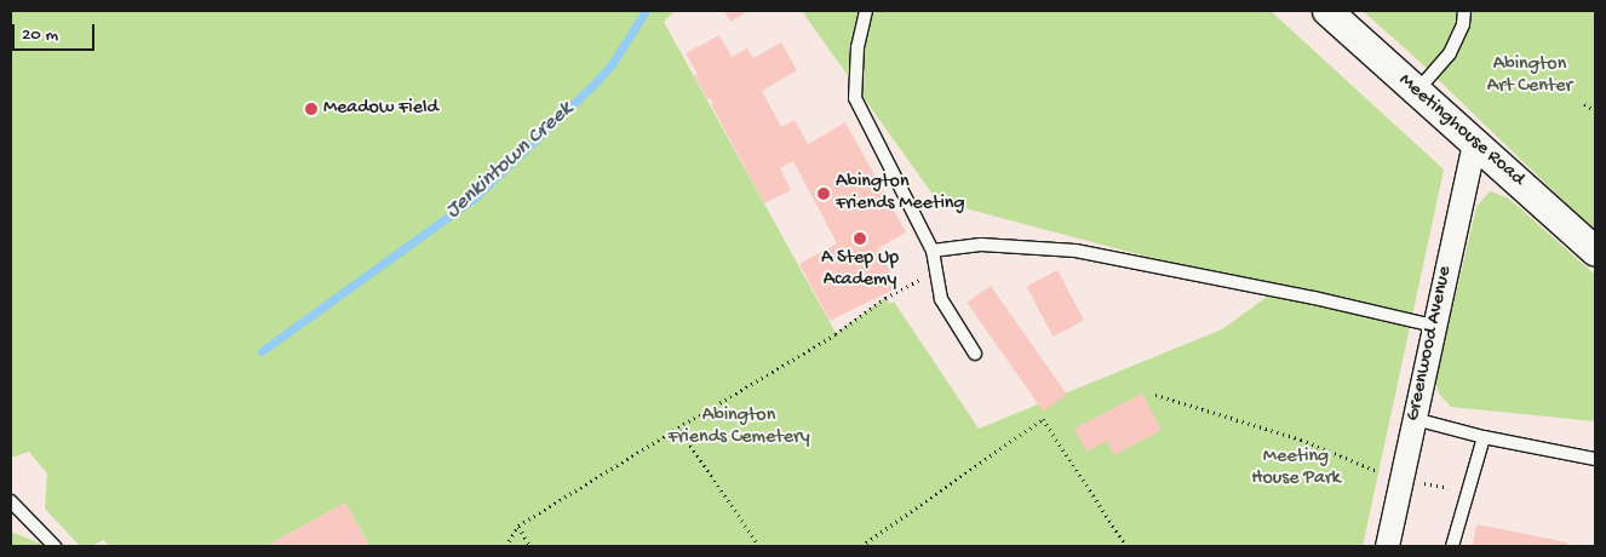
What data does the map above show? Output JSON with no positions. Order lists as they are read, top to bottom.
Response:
{
  "streets": {
    "street": ["Meetinghouse Road", "Greenwood Avenue"]
  },
  "crossings": [
    ["Meetinghouse Road", "Greenwood Avenue"]
  ],
  "water": ["Jenkintown Creek"],
  "parks": ["Abington Art Center", "Abington Friends Cemetery", "Meeting House Park"],
  "places": ["Meadow Field", "Abington Friends Meeting", "A Step Up Academy"],
  "scale_bar": "20 m"
}
